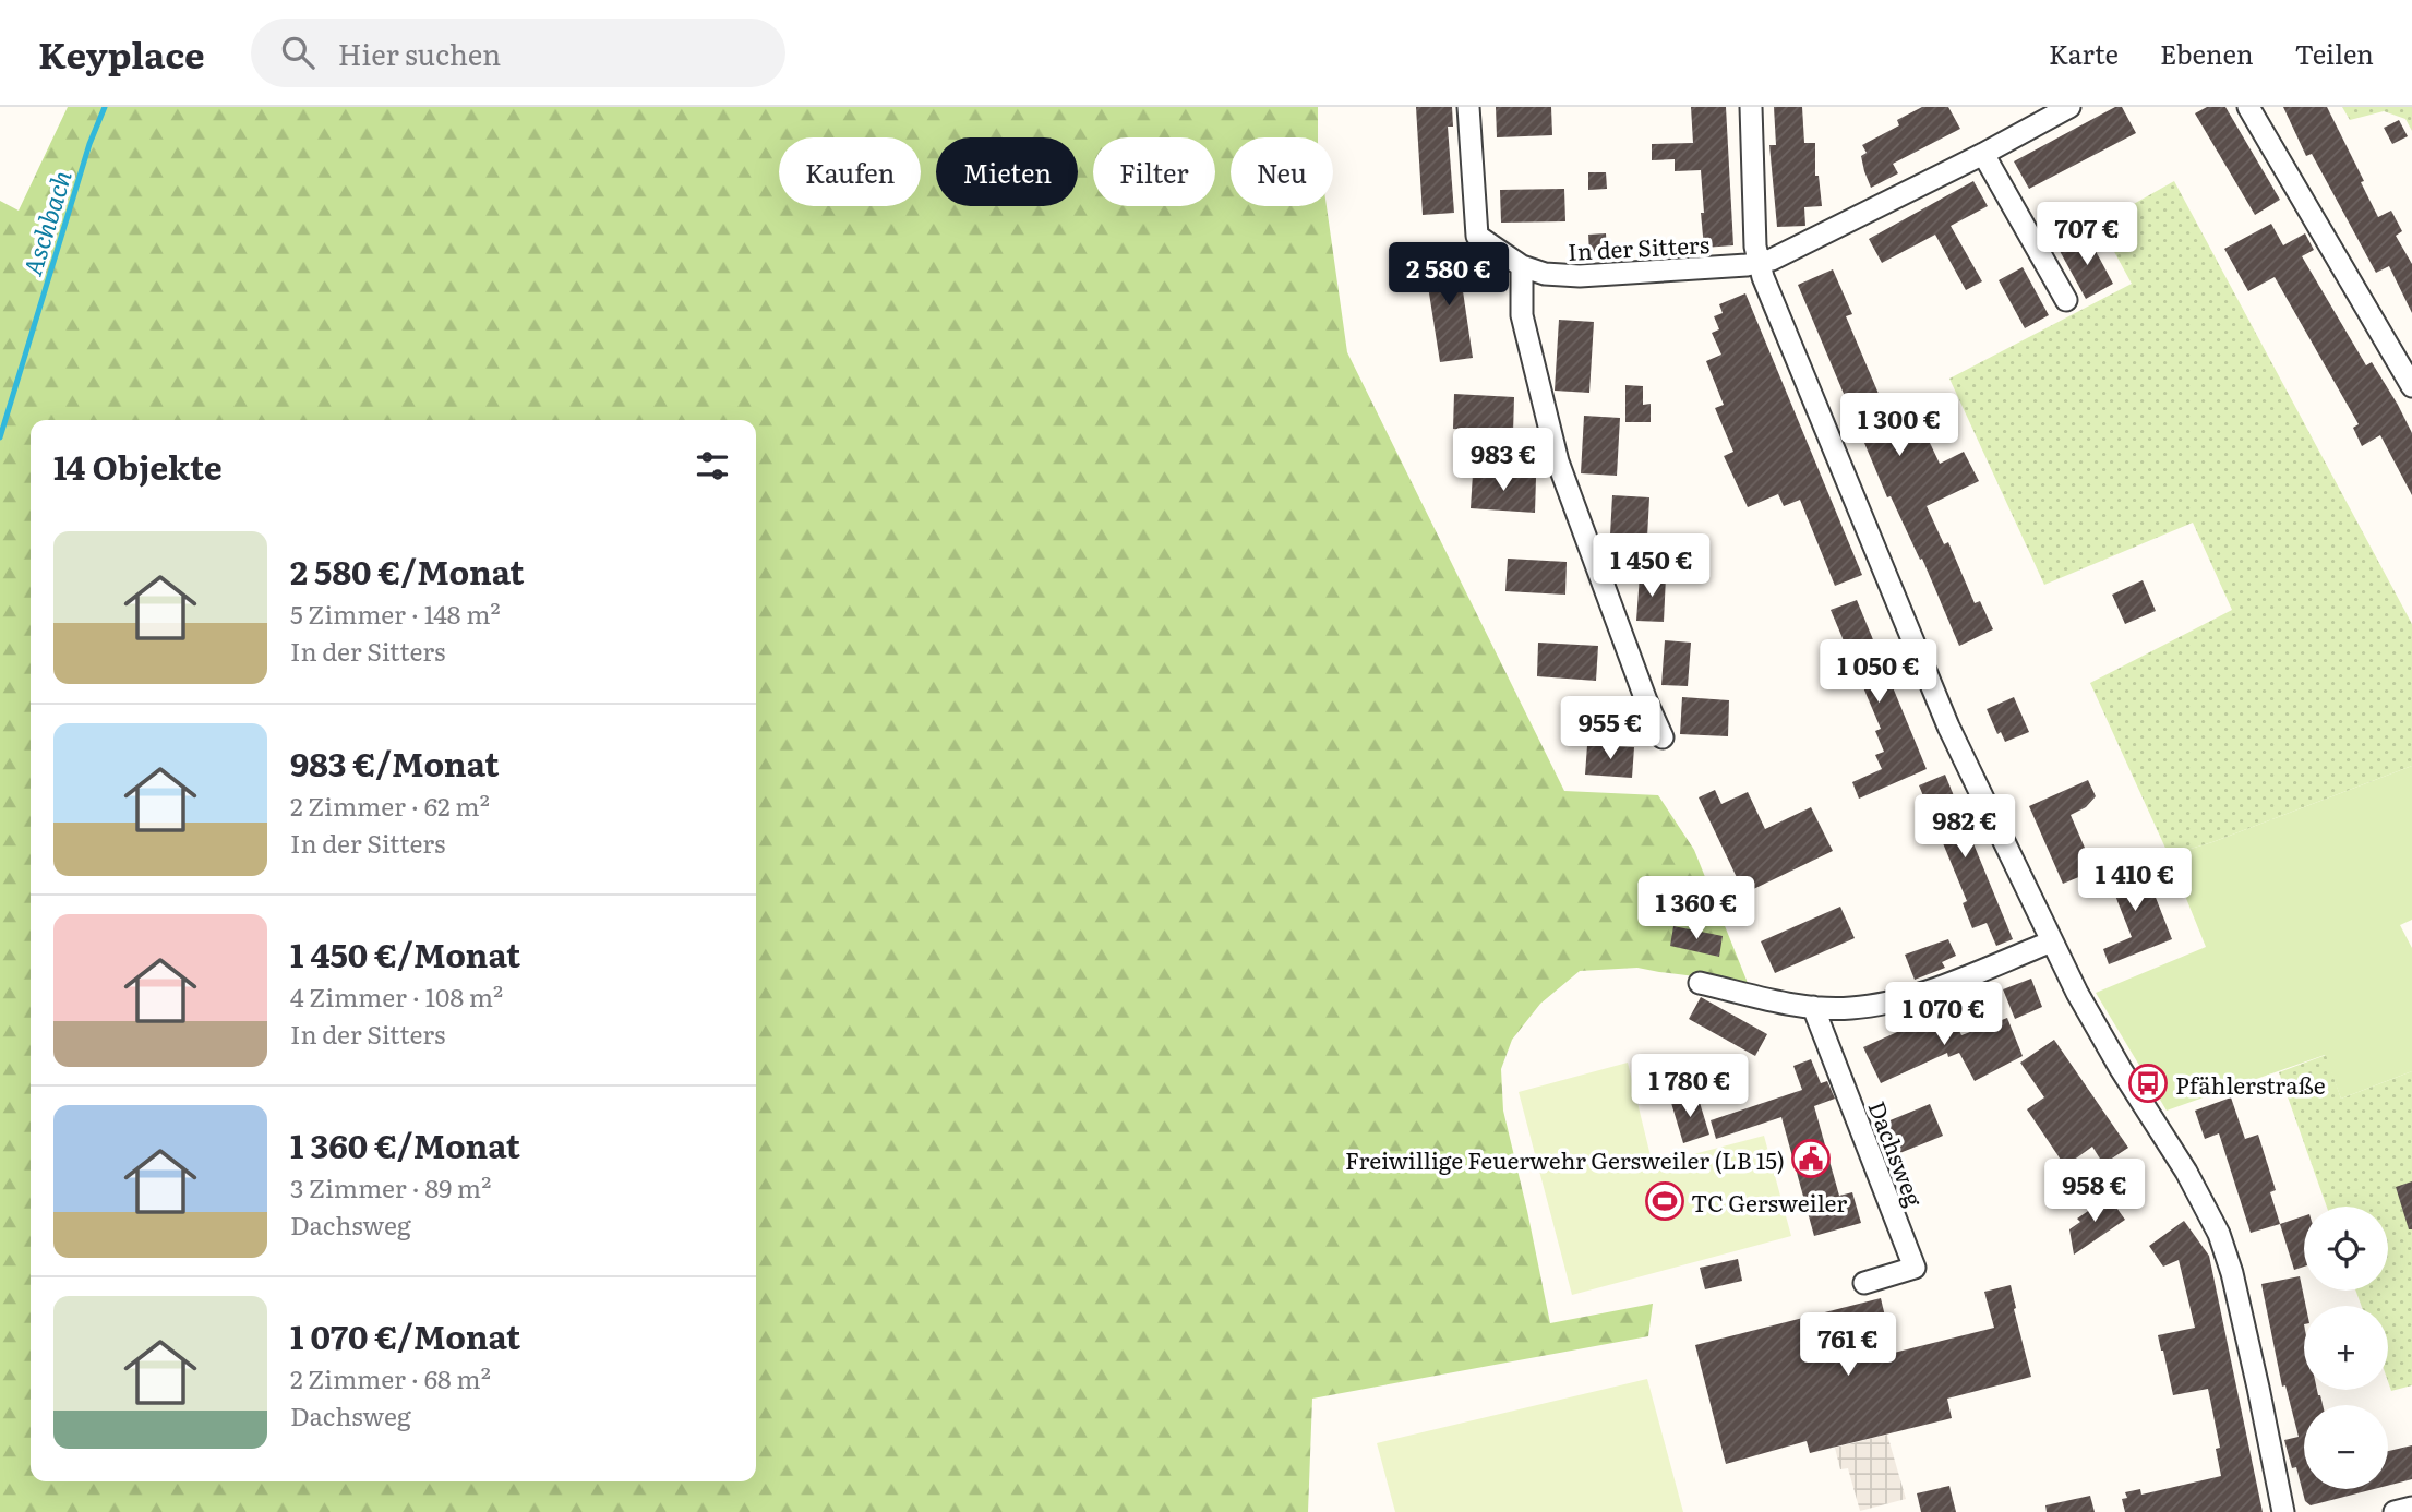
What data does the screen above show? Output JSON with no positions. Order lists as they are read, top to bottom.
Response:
{
  "streets": {
    "street": ["In der Sitters", "Dachsweg"]
  },
  "water": ["Aschbach"],
  "places": {
    "bus stop": ["Pfählerstraße"],
    "public building": ["Freiwillige Feuerwehr Gersweiler (LB 15)"],
    "sports": ["TC Gersweiler"]
  },
  "page": {
    "header": "Keyplace",
    "search": "Hier suchen",
    "nav": ["Karte", "Ebenen", "Teilen"],
    "chip": [
      "Kaufen",
      "Mieten",
      "Filter",
      "Neu"
    ],
    "price": [
      "707 €",
      "2 580 €",
      "1 300 €",
      "983 €",
      "1 450 €",
      "1 050 €",
      "955 €",
      "982 €",
      "1 410 €",
      "1 360 €",
      "1 070 €",
      "1 780 €",
      "958 €",
      "761 €"
    ],
    "heading": "14 Objekte",
    "list": [
      {
        "name": "2 580 €/Monat",
        "note": "5 Zimmer · 148 m² · In der Sitters"
      },
      {
        "name": "983 €/Monat",
        "note": "2 Zimmer · 62 m² · In der Sitters"
      },
      {
        "name": "1 450 €/Monat",
        "note": "4 Zimmer · 108 m² · In der Sitters"
      },
      {
        "name": "1 360 €/Monat",
        "note": "3 Zimmer · 89 m² · Dachsweg"
      },
      {
        "name": "1 070 €/Monat",
        "note": "2 Zimmer · 68 m² · Dachsweg"
      }
    ],
    "map_buttons": ["+", "−"]
  }
}
